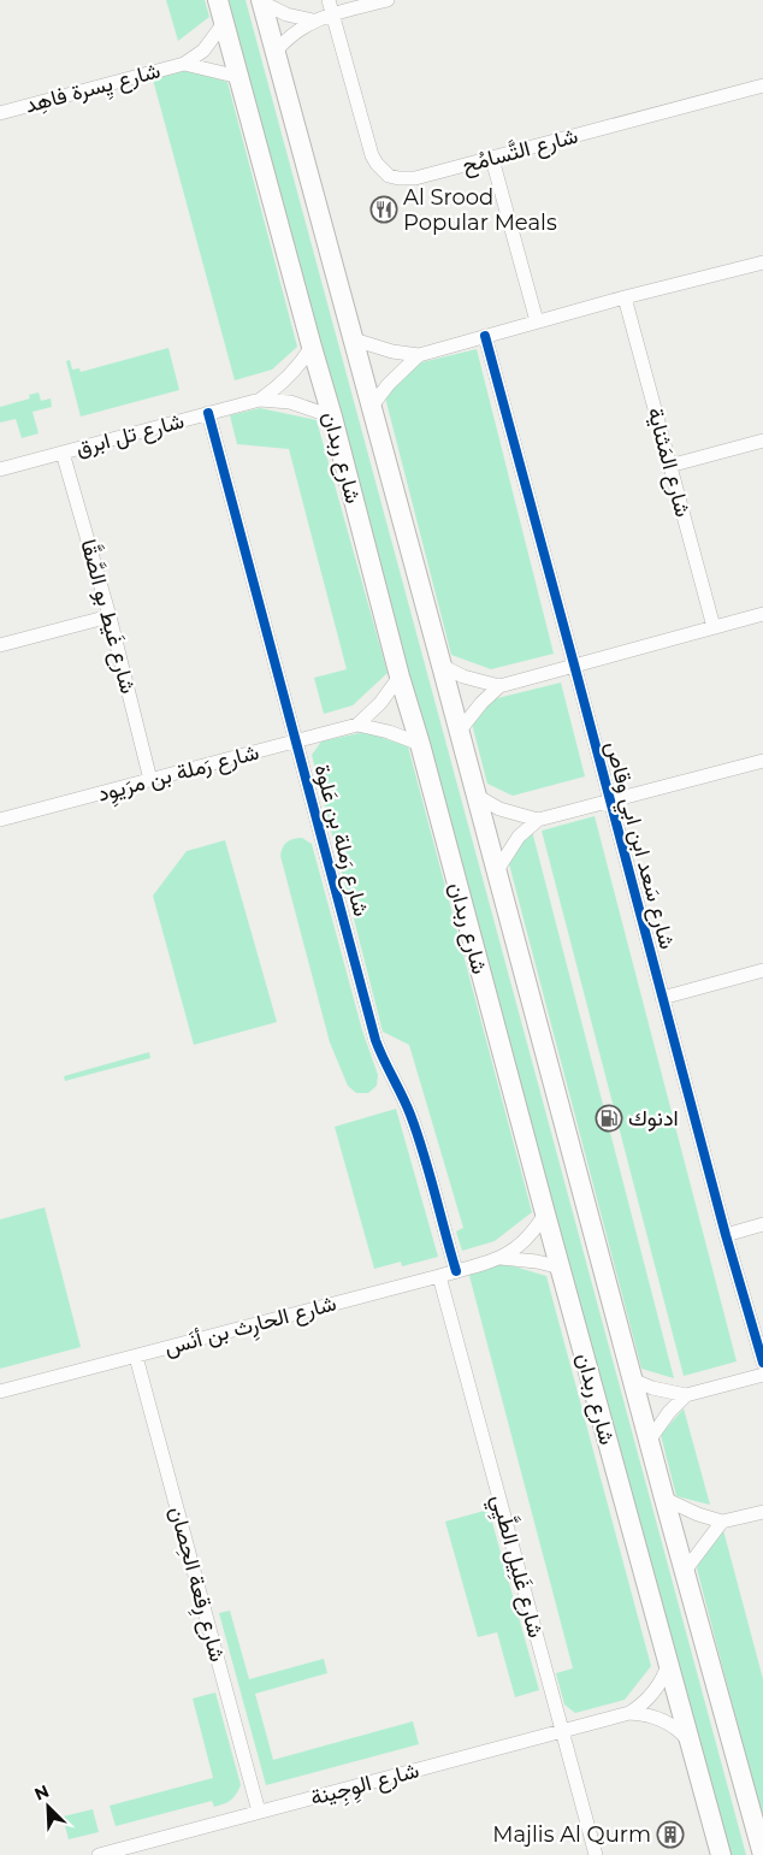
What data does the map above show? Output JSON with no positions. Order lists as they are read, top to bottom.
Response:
{
  "streets": {
    "main road": ["شارع ربدان"],
    "street": [
      "شارع يِسرة فاهِد",
      "شارع التَّسامُح",
      "شارع تل ابرق",
      "شارع المَثناية",
      "شارع غَيط بو الصَّقَّا",
      "شارع رَملة بن مرَيوِد",
      "شارع رَملة بن عَلوة",
      "شارع سَعد ابن ابي وقاص",
      "شارع الحارِث بن أنَس",
      "شارع غَلِيل الطَّيِي",
      "شارع رِقعة الحِصان",
      "شارع الوِجِينة"
    ]
  },
  "crossings": [
    ["شارع يِسرة فاهِد", "شارع ربدان"],
    ["شارع تل ابرق", "شارع ربدان"],
    ["شارع تل ابرق", "شارع غَيط بو الصَّقَّا"],
    ["شارع تل ابرق", "شارع رَملة بن عَلوة"],
    ["شارع ربدان", "شارع رَملة بن مرَيوِد"],
    ["شارع ربدان", "شارع الحارِث بن أنَس"],
    ["شارع ربدان", "شارع الوِجِينة"],
    ["شارع غَيط بو الصَّقَّا", "شارع رَملة بن مرَيوِد"],
    ["شارع رَملة بن مرَيوِد", "شارع رَملة بن عَلوة"],
    ["شارع رَملة بن عَلوة", "شارع الحارِث بن أنَس"],
    ["شارع الحارِث بن أنَس", "شارع غَلِيل الطَّيِي"],
    ["شارع الحارِث بن أنَس", "شارع رِقعة الحِصان"],
    ["شارع غَلِيل الطَّيِي", "شارع الوِجِينة"],
    ["شارع رِقعة الحِصان", "شارع الوِجِينة"]
  ],
  "places": {
    "restaurant": ["Al Srood Popular Meals"],
    "fuel station": ["ادنوك"],
    "building": ["Majlis Al Qurm"]
  },
  "north": "top left"
}
